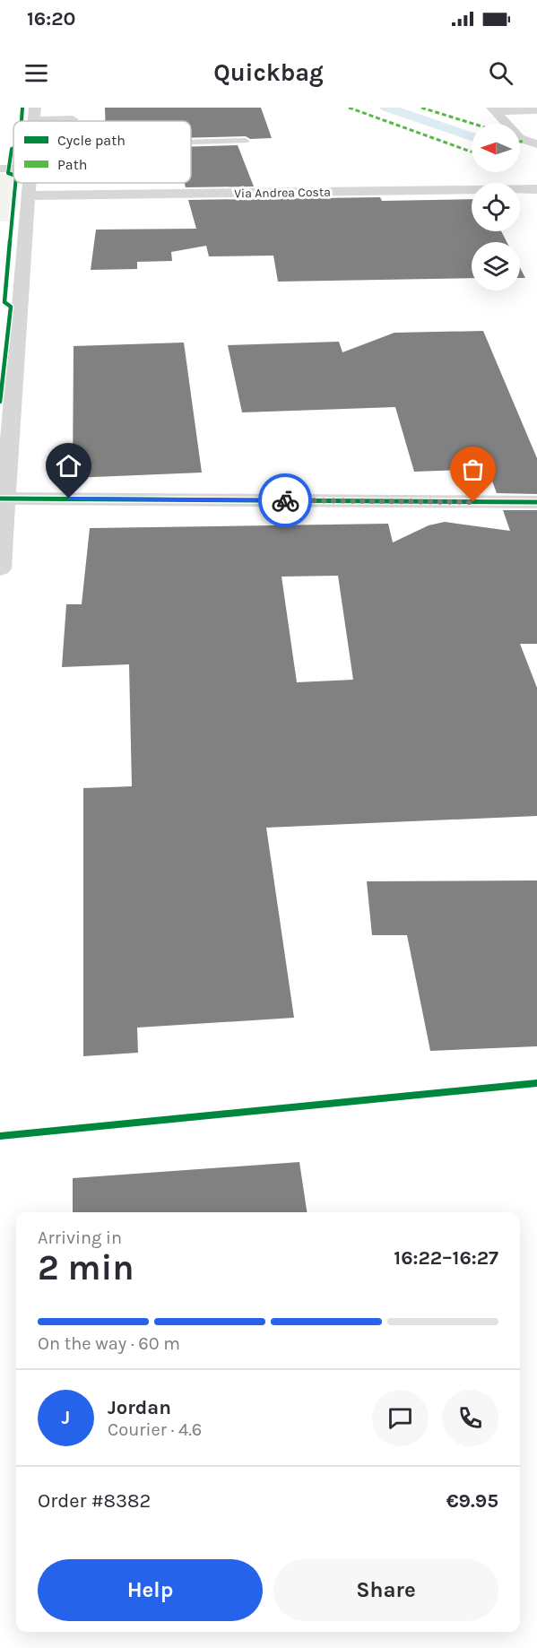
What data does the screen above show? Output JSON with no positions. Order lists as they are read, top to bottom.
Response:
{
  "streets": {
    "street": ["Via Andrea Costa"]
  },
  "legend": ["Cycle path", "Path"],
  "north": "left",
  "page": {
    "status": "16:20",
    "header": "Quickbag",
    "heading": ["2 min", "Arriving in", "16:22–16:27"],
    "panel": [
      "Jordan",
      "Courier · 4.6",
      "Order #8382",
      "€9.95"
    ],
    "bar": "On the way · 60 m",
    "round": "J",
    "buttons": ["Help", "Share"]
  }
}
